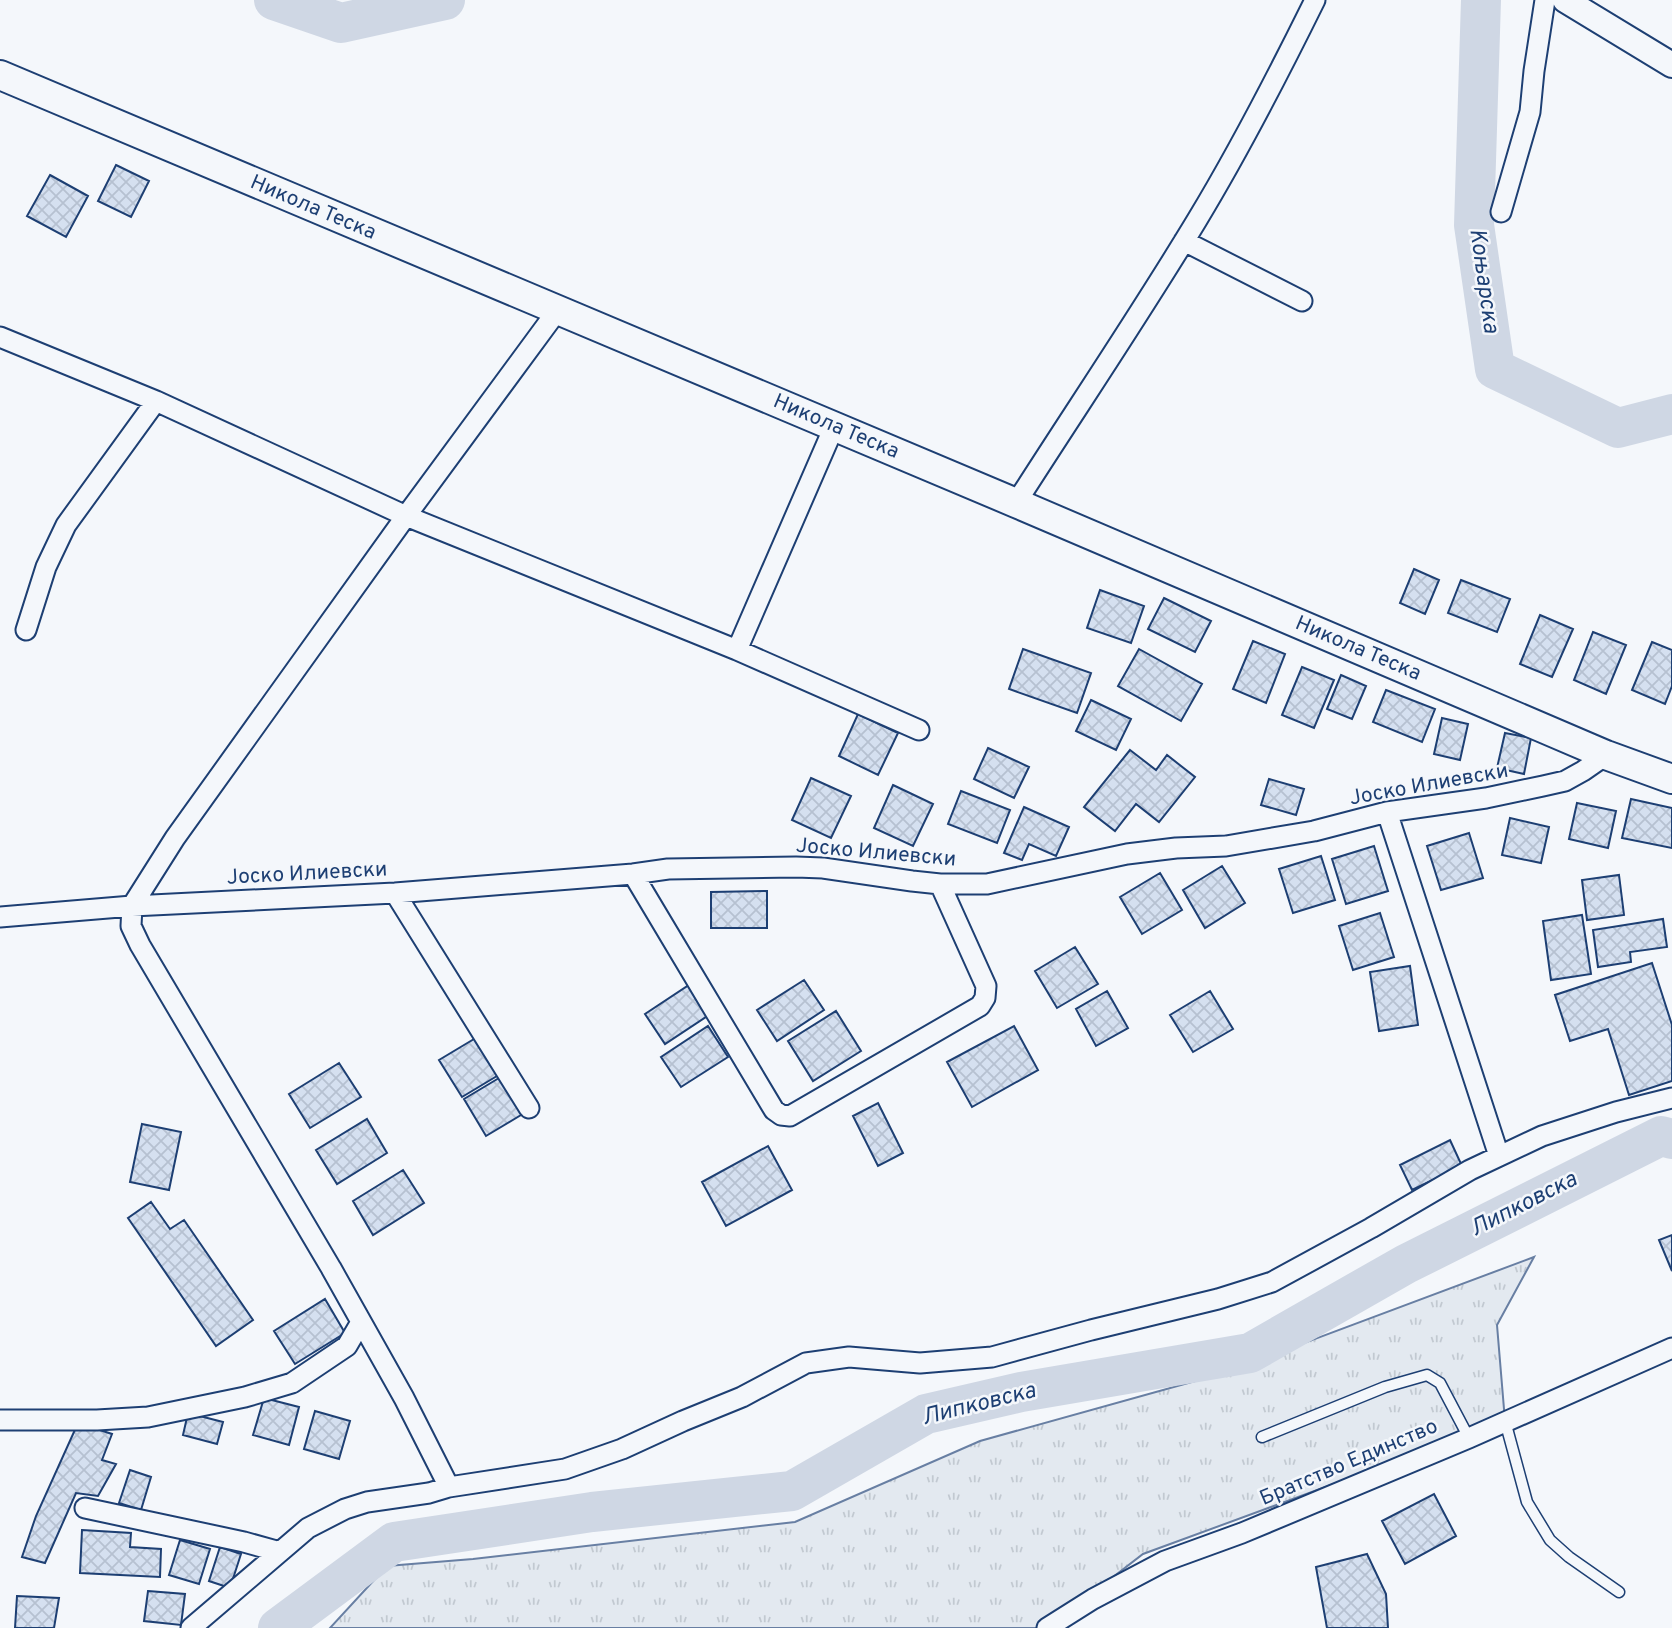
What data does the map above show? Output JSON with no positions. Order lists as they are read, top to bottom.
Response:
{
  "streets": {
    "main road": ["Никола Теска"],
    "street": ["Јоско Илиевски", "Братство Единство"]
  },
  "crossings": [
    ["Никола Теска", "Јоско Илиевски"]
  ],
  "water": ["Коњарска", "Липковска"]
}
